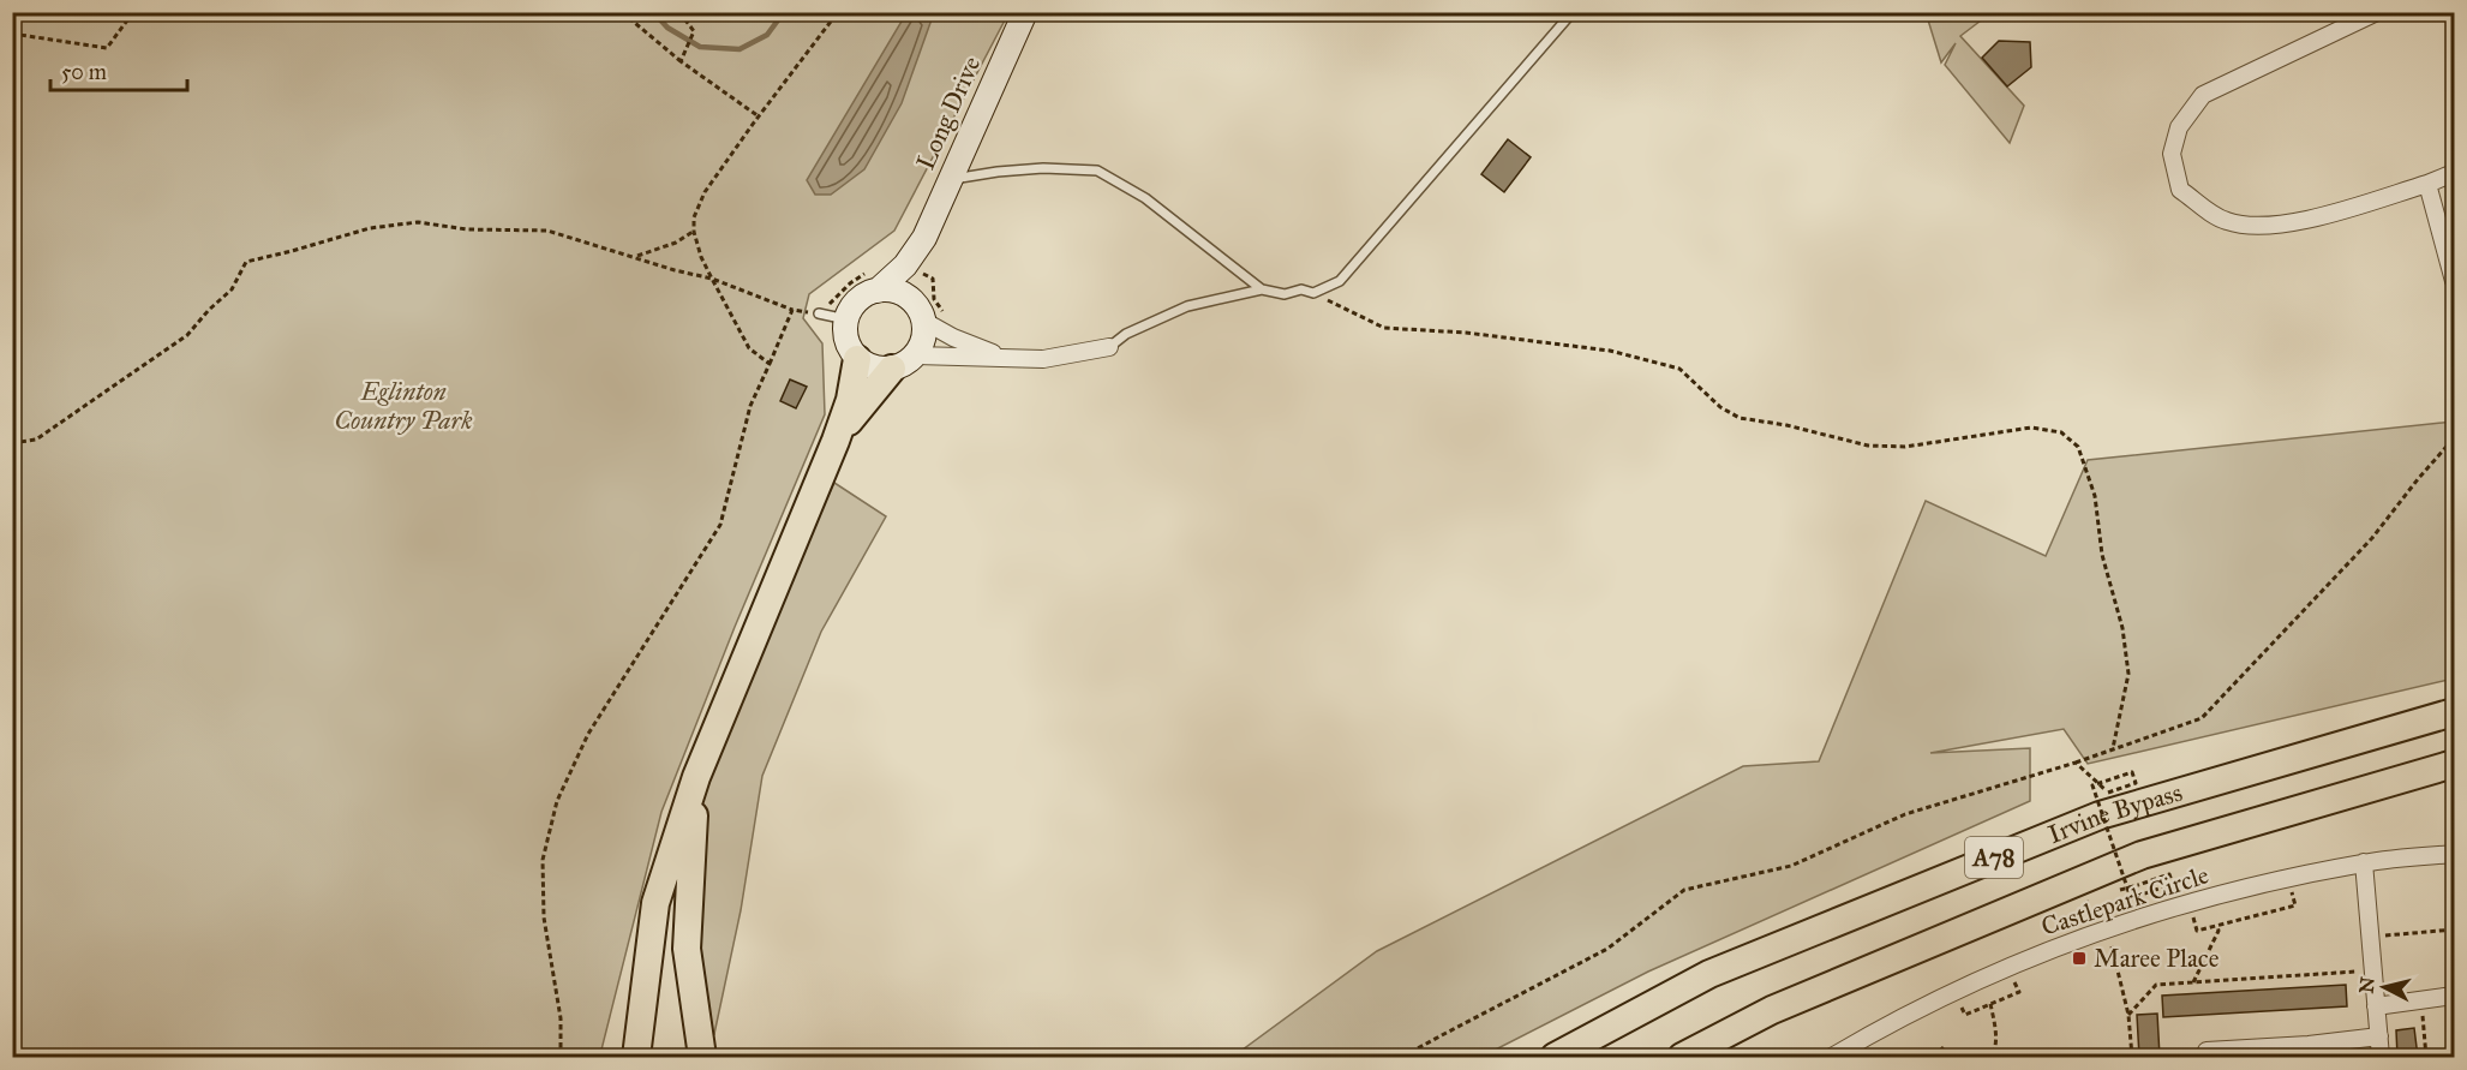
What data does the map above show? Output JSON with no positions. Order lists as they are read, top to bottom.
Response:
{
  "streets": {
    "main road": ["Long Drive", "Irvine Bypass", "A78"],
    "street": ["Castlepark Circle"]
  },
  "parks": ["Eglinton Country Park"],
  "places": {
    "transit": ["Maree Place"]
  },
  "scale_bar": "50 m",
  "north": "left"
}
